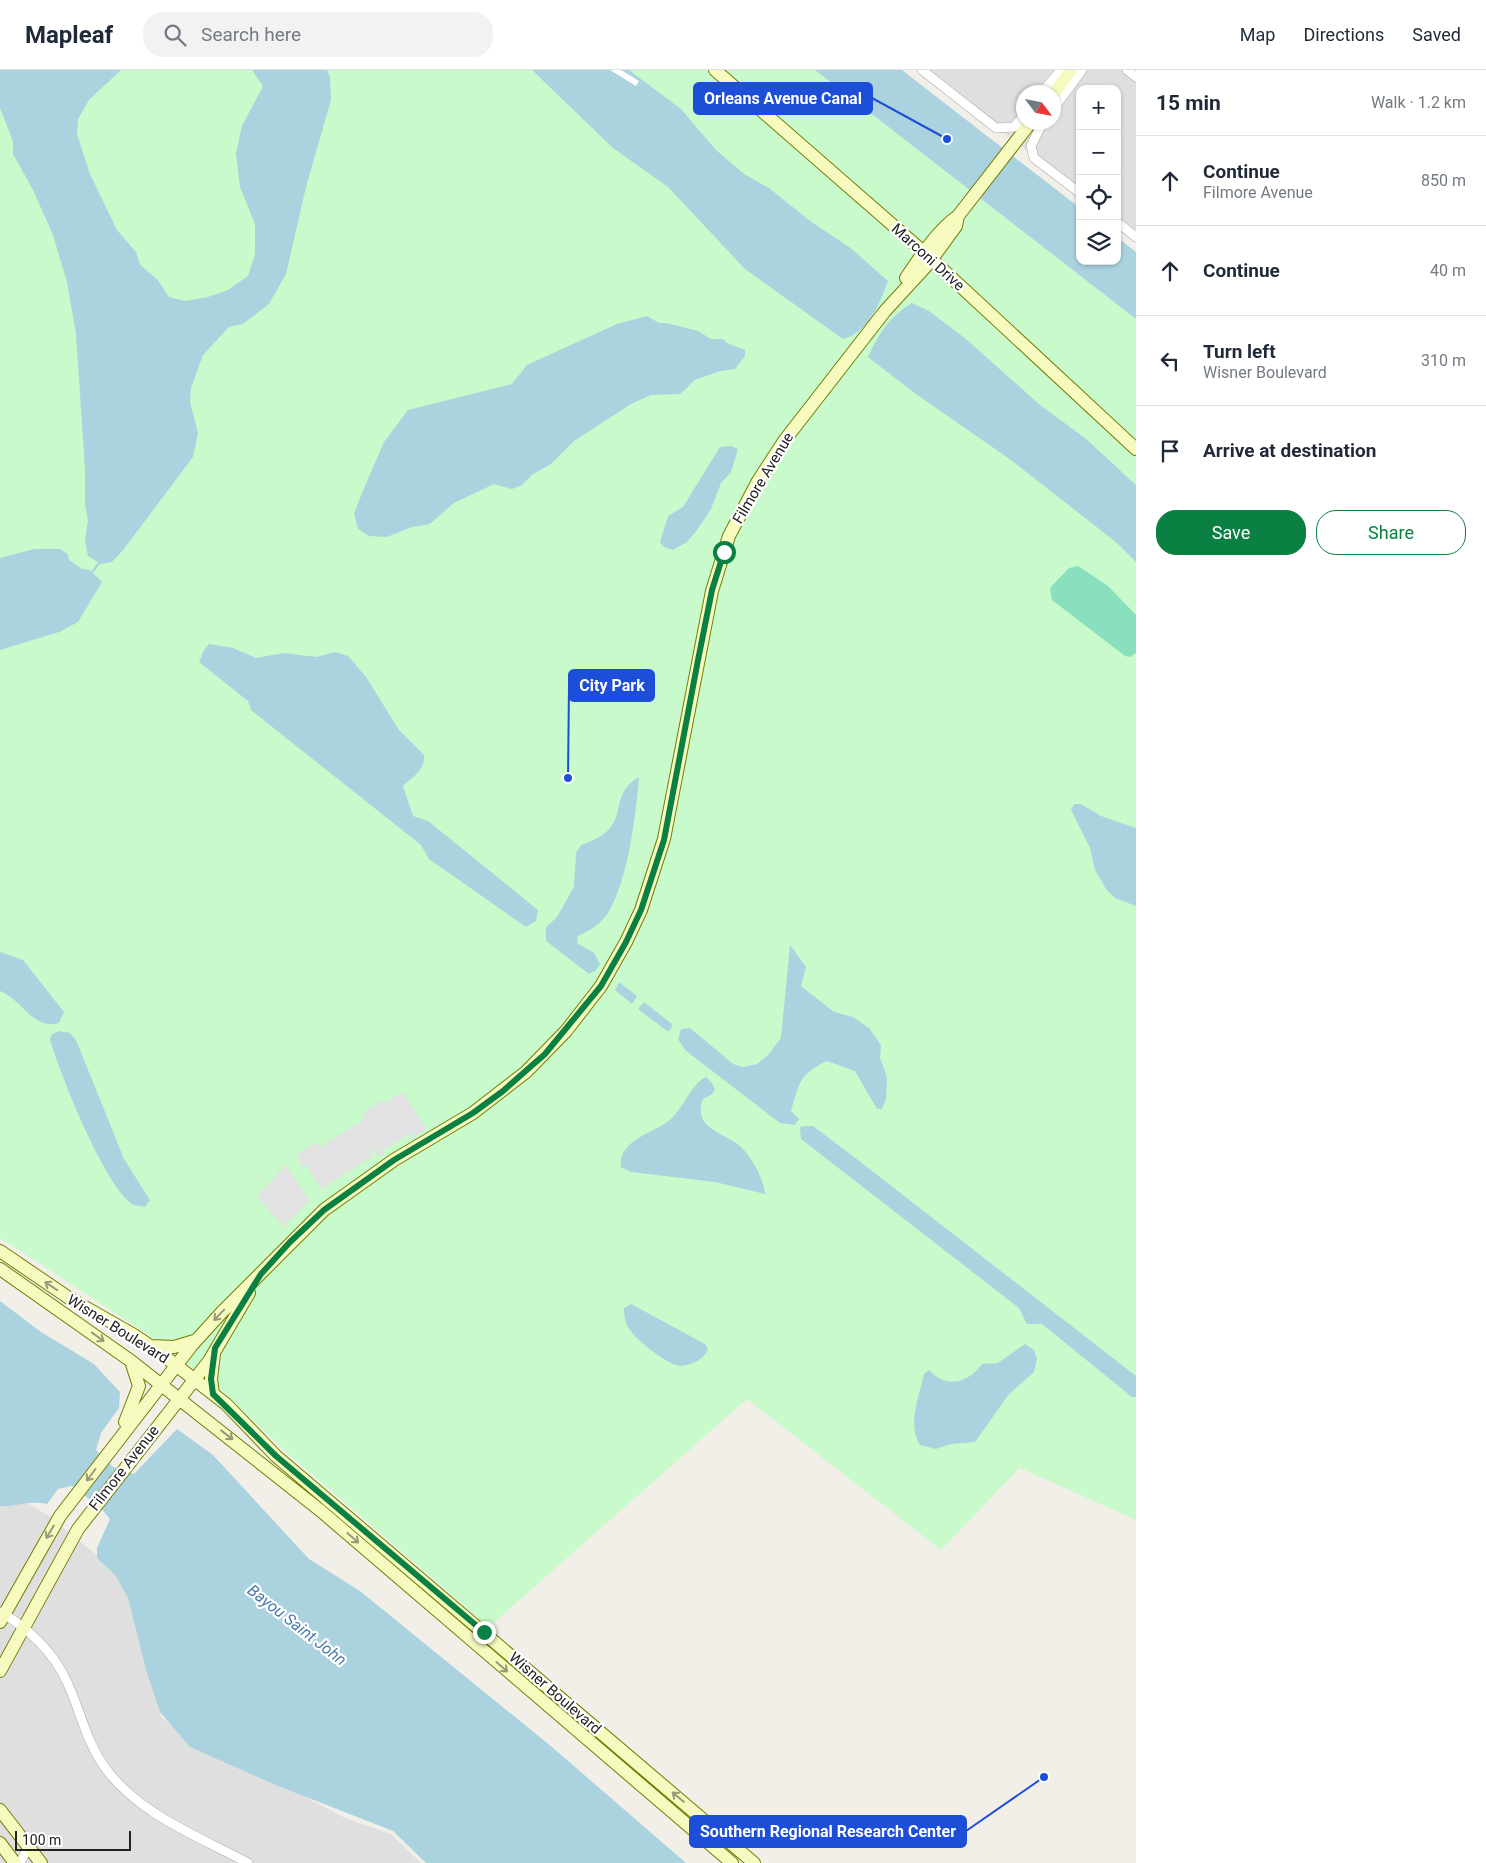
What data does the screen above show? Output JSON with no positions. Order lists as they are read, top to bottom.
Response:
{
  "streets": {
    "street": ["Marconi Drive", "Filmore Avenue", "Wisner Boulevard"]
  },
  "crossings": [
    ["Marconi Drive", "Filmore Avenue"],
    ["Filmore Avenue", "Wisner Boulevard"]
  ],
  "water": ["Bayou Saint John"],
  "places": ["Orleans Avenue Canal", "City Park", "Southern Regional Research Center"],
  "scale_bar": "100 m",
  "north": "bottom right",
  "page": {
    "header": "Mapleaf",
    "search": "Search here",
    "nav": ["Map", "Directions", "Saved"],
    "heading": ["15 min", "Walk · 1.2 km"],
    "map_buttons": ["+", "−"],
    "list": [
      ["Continue", "Filmore Avenue", "850 m"],
      ["Continue", "40 m"],
      ["Turn left", "Wisner Boulevard", "310 m"],
      "Arrive at destination"
    ],
    "buttons": ["Save", "Share"],
    "scale": "100 m"
  }
}
